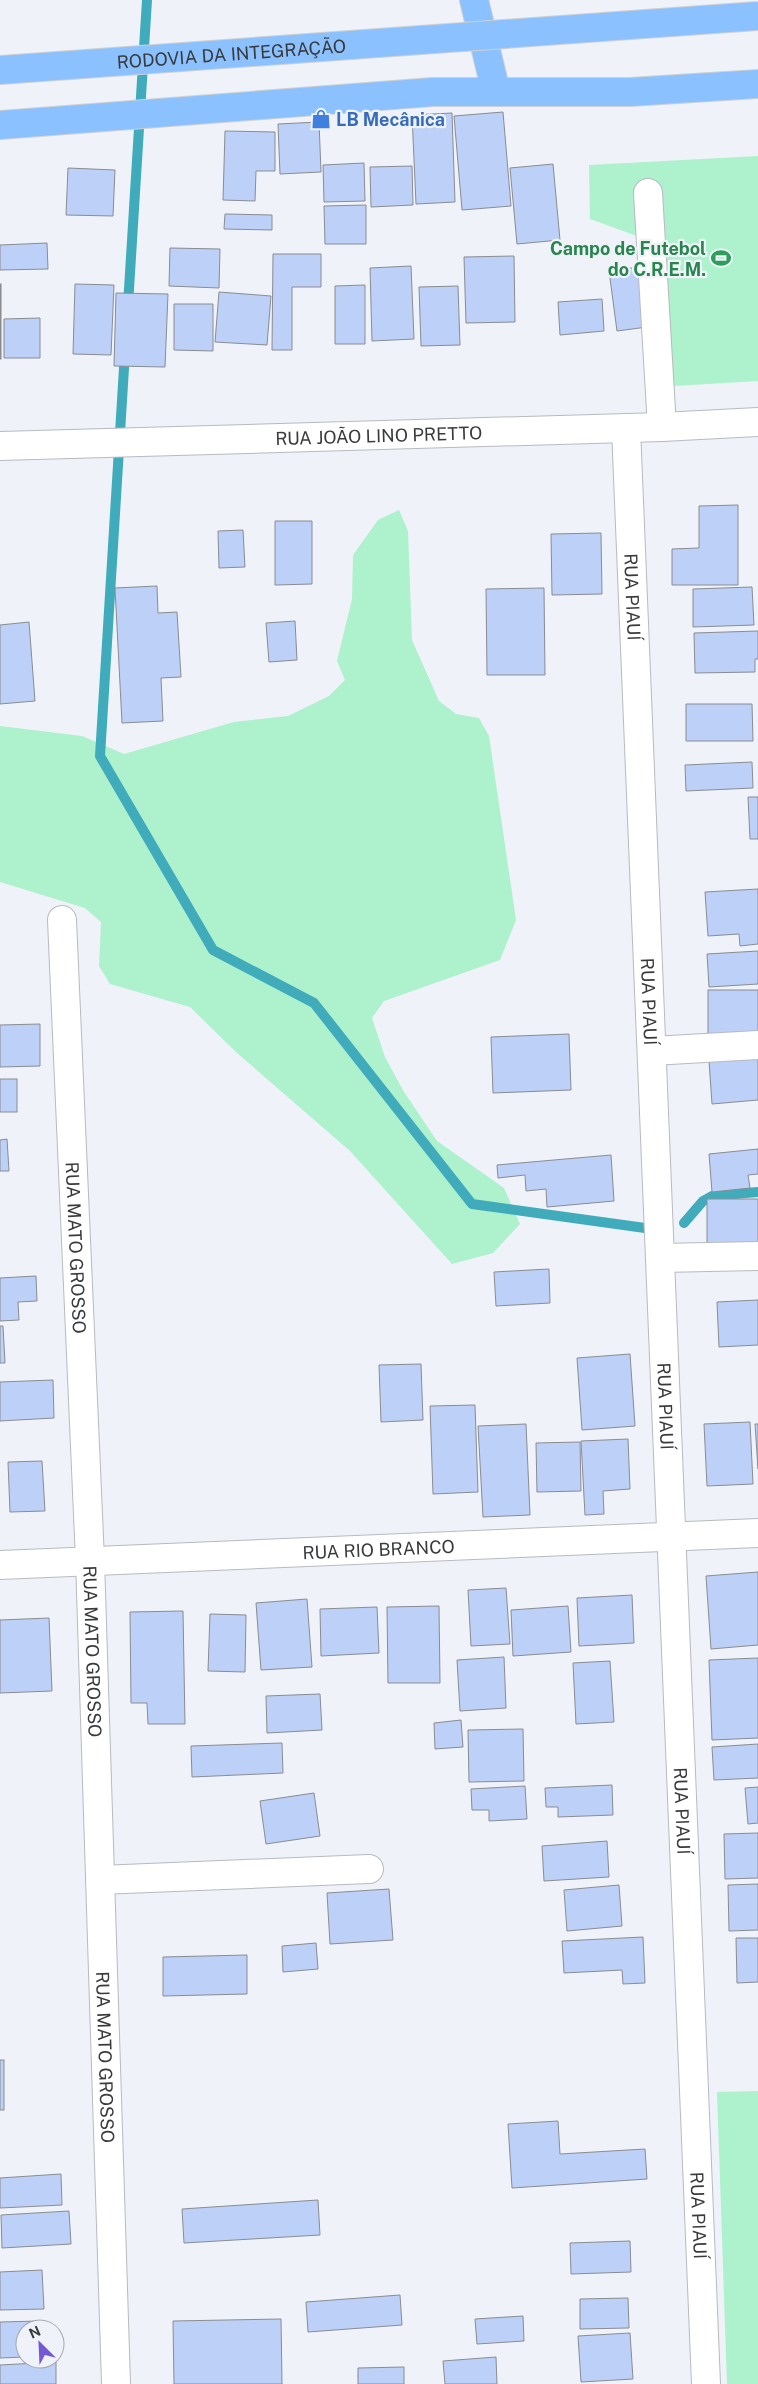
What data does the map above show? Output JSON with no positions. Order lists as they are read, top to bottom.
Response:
{
  "streets": {
    "highway": ["RODOVIA DA INTEGRAÇÃO"],
    "street": [
      "RUA JOÃO LINO PRETTO",
      "RUA PIAUÍ",
      "RUA MATO GROSSO",
      "RUA RIO BRANCO"
    ]
  },
  "crossings": [
    ["RUA JOÃO LINO PRETTO", "RUA PIAUÍ"],
    ["RUA PIAUÍ", "RUA RIO BRANCO"],
    ["RUA MATO GROSSO", "RUA RIO BRANCO"]
  ],
  "places": {
    "shop": ["LB Mecânica"],
    "sports": ["Campo de Futebol do C.R.E.M."]
  },
  "north": "top left"
}
